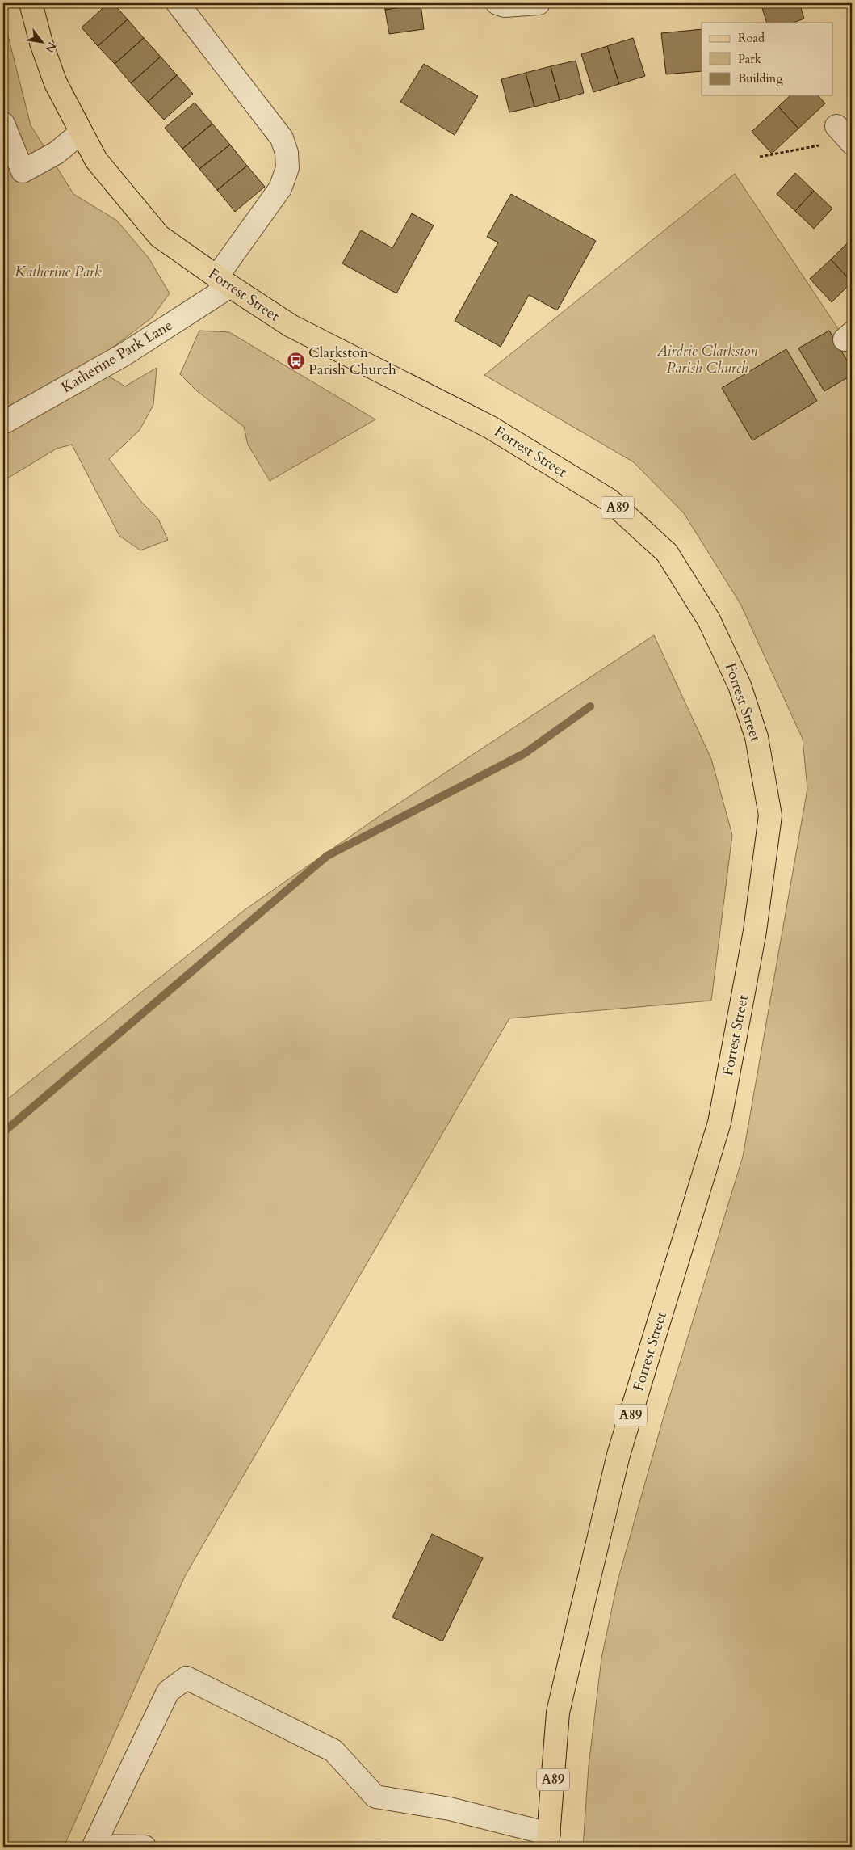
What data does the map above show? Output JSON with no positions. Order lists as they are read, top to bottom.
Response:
{
  "streets": {
    "main road": ["Forrest Street", "A89"],
    "street": ["Katherine Park Lane"]
  },
  "crossings": [
    ["Forrest Street", "Katherine Park Lane"]
  ],
  "parks": ["Katherine Park", "Airdrie Clarkston Parish Church"],
  "places": {
    "bus stop": ["Clarkston Parish Church"]
  },
  "legend": ["Road", "Park", "Building"],
  "north": "bottom right"
}
